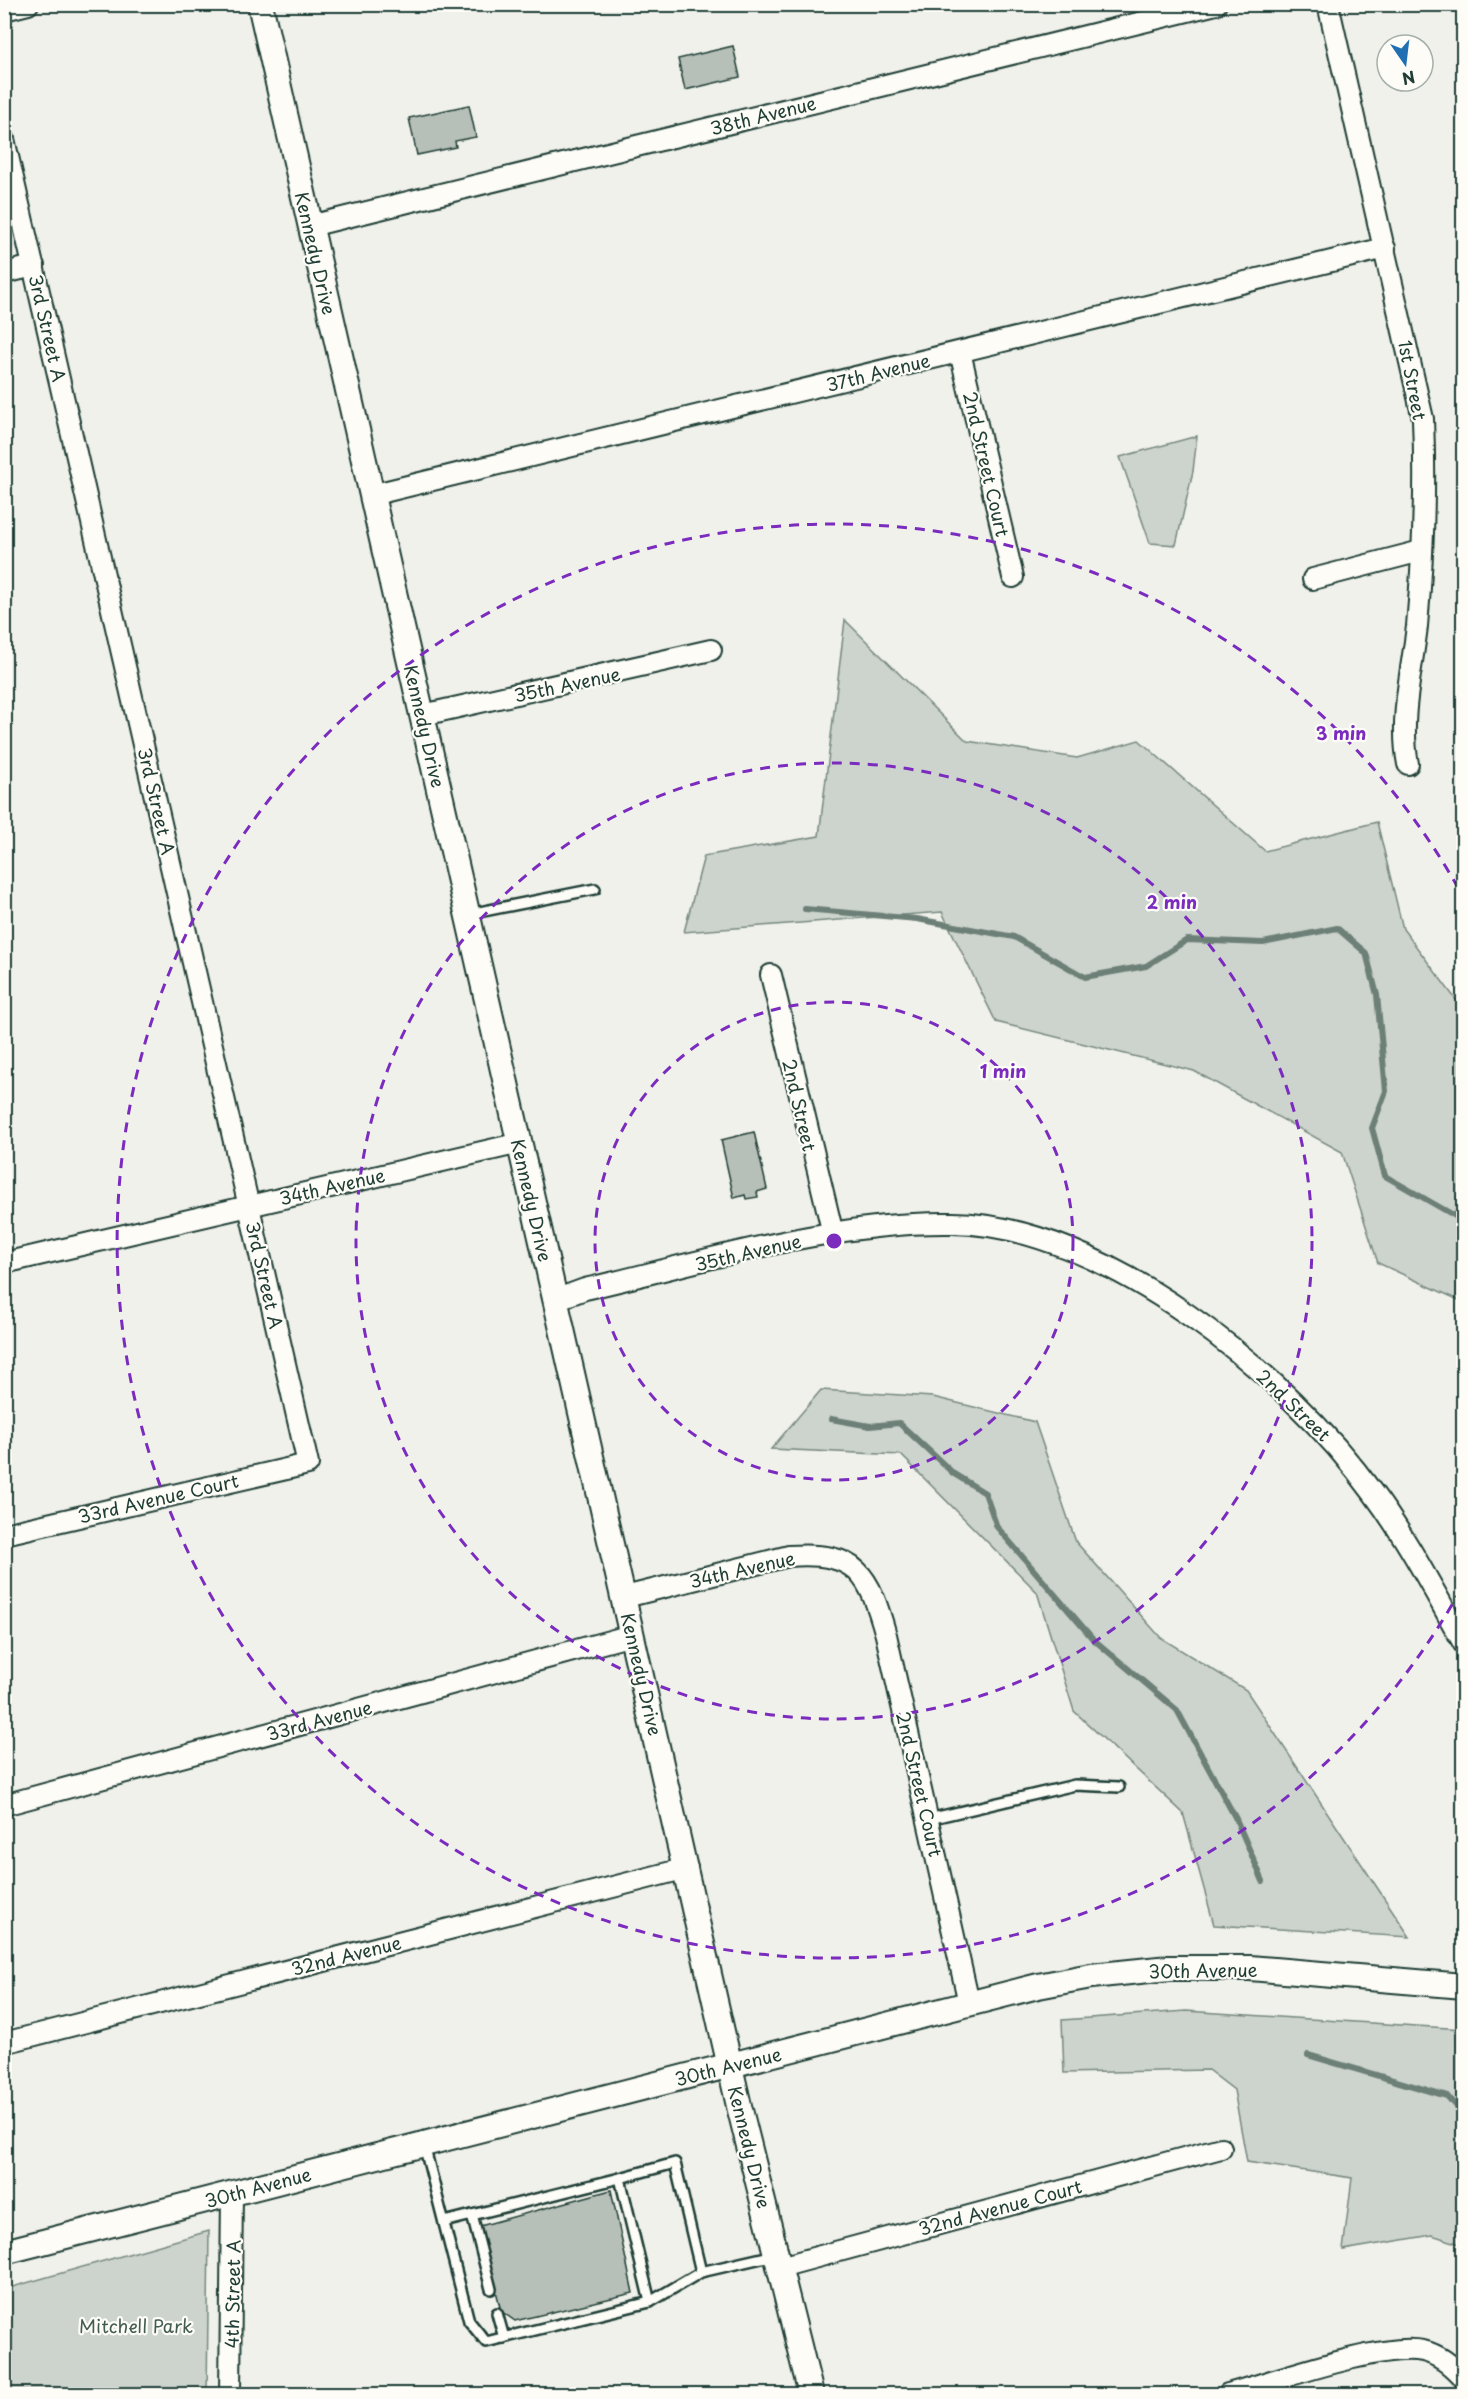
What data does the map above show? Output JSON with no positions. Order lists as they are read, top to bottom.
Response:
{
  "streets": {
    "street": [
      "38th Avenue",
      "Kennedy Drive",
      "3rd Street A",
      "37th Avenue",
      "1st Street",
      "2nd Street Court",
      "35th Avenue",
      "2nd Street",
      "34th Avenue",
      "33rd Avenue Court",
      "33rd Avenue",
      "32nd Avenue",
      "30th Avenue",
      "32nd Avenue Court",
      "4th Street A"
    ]
  },
  "crossings": [
    ["38th Avenue", "Kennedy Drive"],
    ["Kennedy Drive", "37th Avenue"],
    ["Kennedy Drive", "35th Avenue"],
    ["Kennedy Drive", "34th Avenue"],
    ["Kennedy Drive", "33rd Avenue"],
    ["Kennedy Drive", "32nd Avenue"],
    ["Kennedy Drive", "30th Avenue"],
    ["Kennedy Drive", "32nd Avenue Court"],
    ["3rd Street A", "34th Avenue"],
    ["3rd Street A", "33rd Avenue Court"],
    ["37th Avenue", "1st Street"],
    ["37th Avenue", "2nd Street Court"],
    ["2nd Street Court", "34th Avenue"],
    ["2nd Street Court", "30th Avenue"],
    ["35th Avenue", "2nd Street"],
    ["30th Avenue", "4th Street A"]
  ],
  "parks": ["Mitchell Park"],
  "north": "bottom",
  "rings": ["3 min", "2 min", "1 min"]
}
